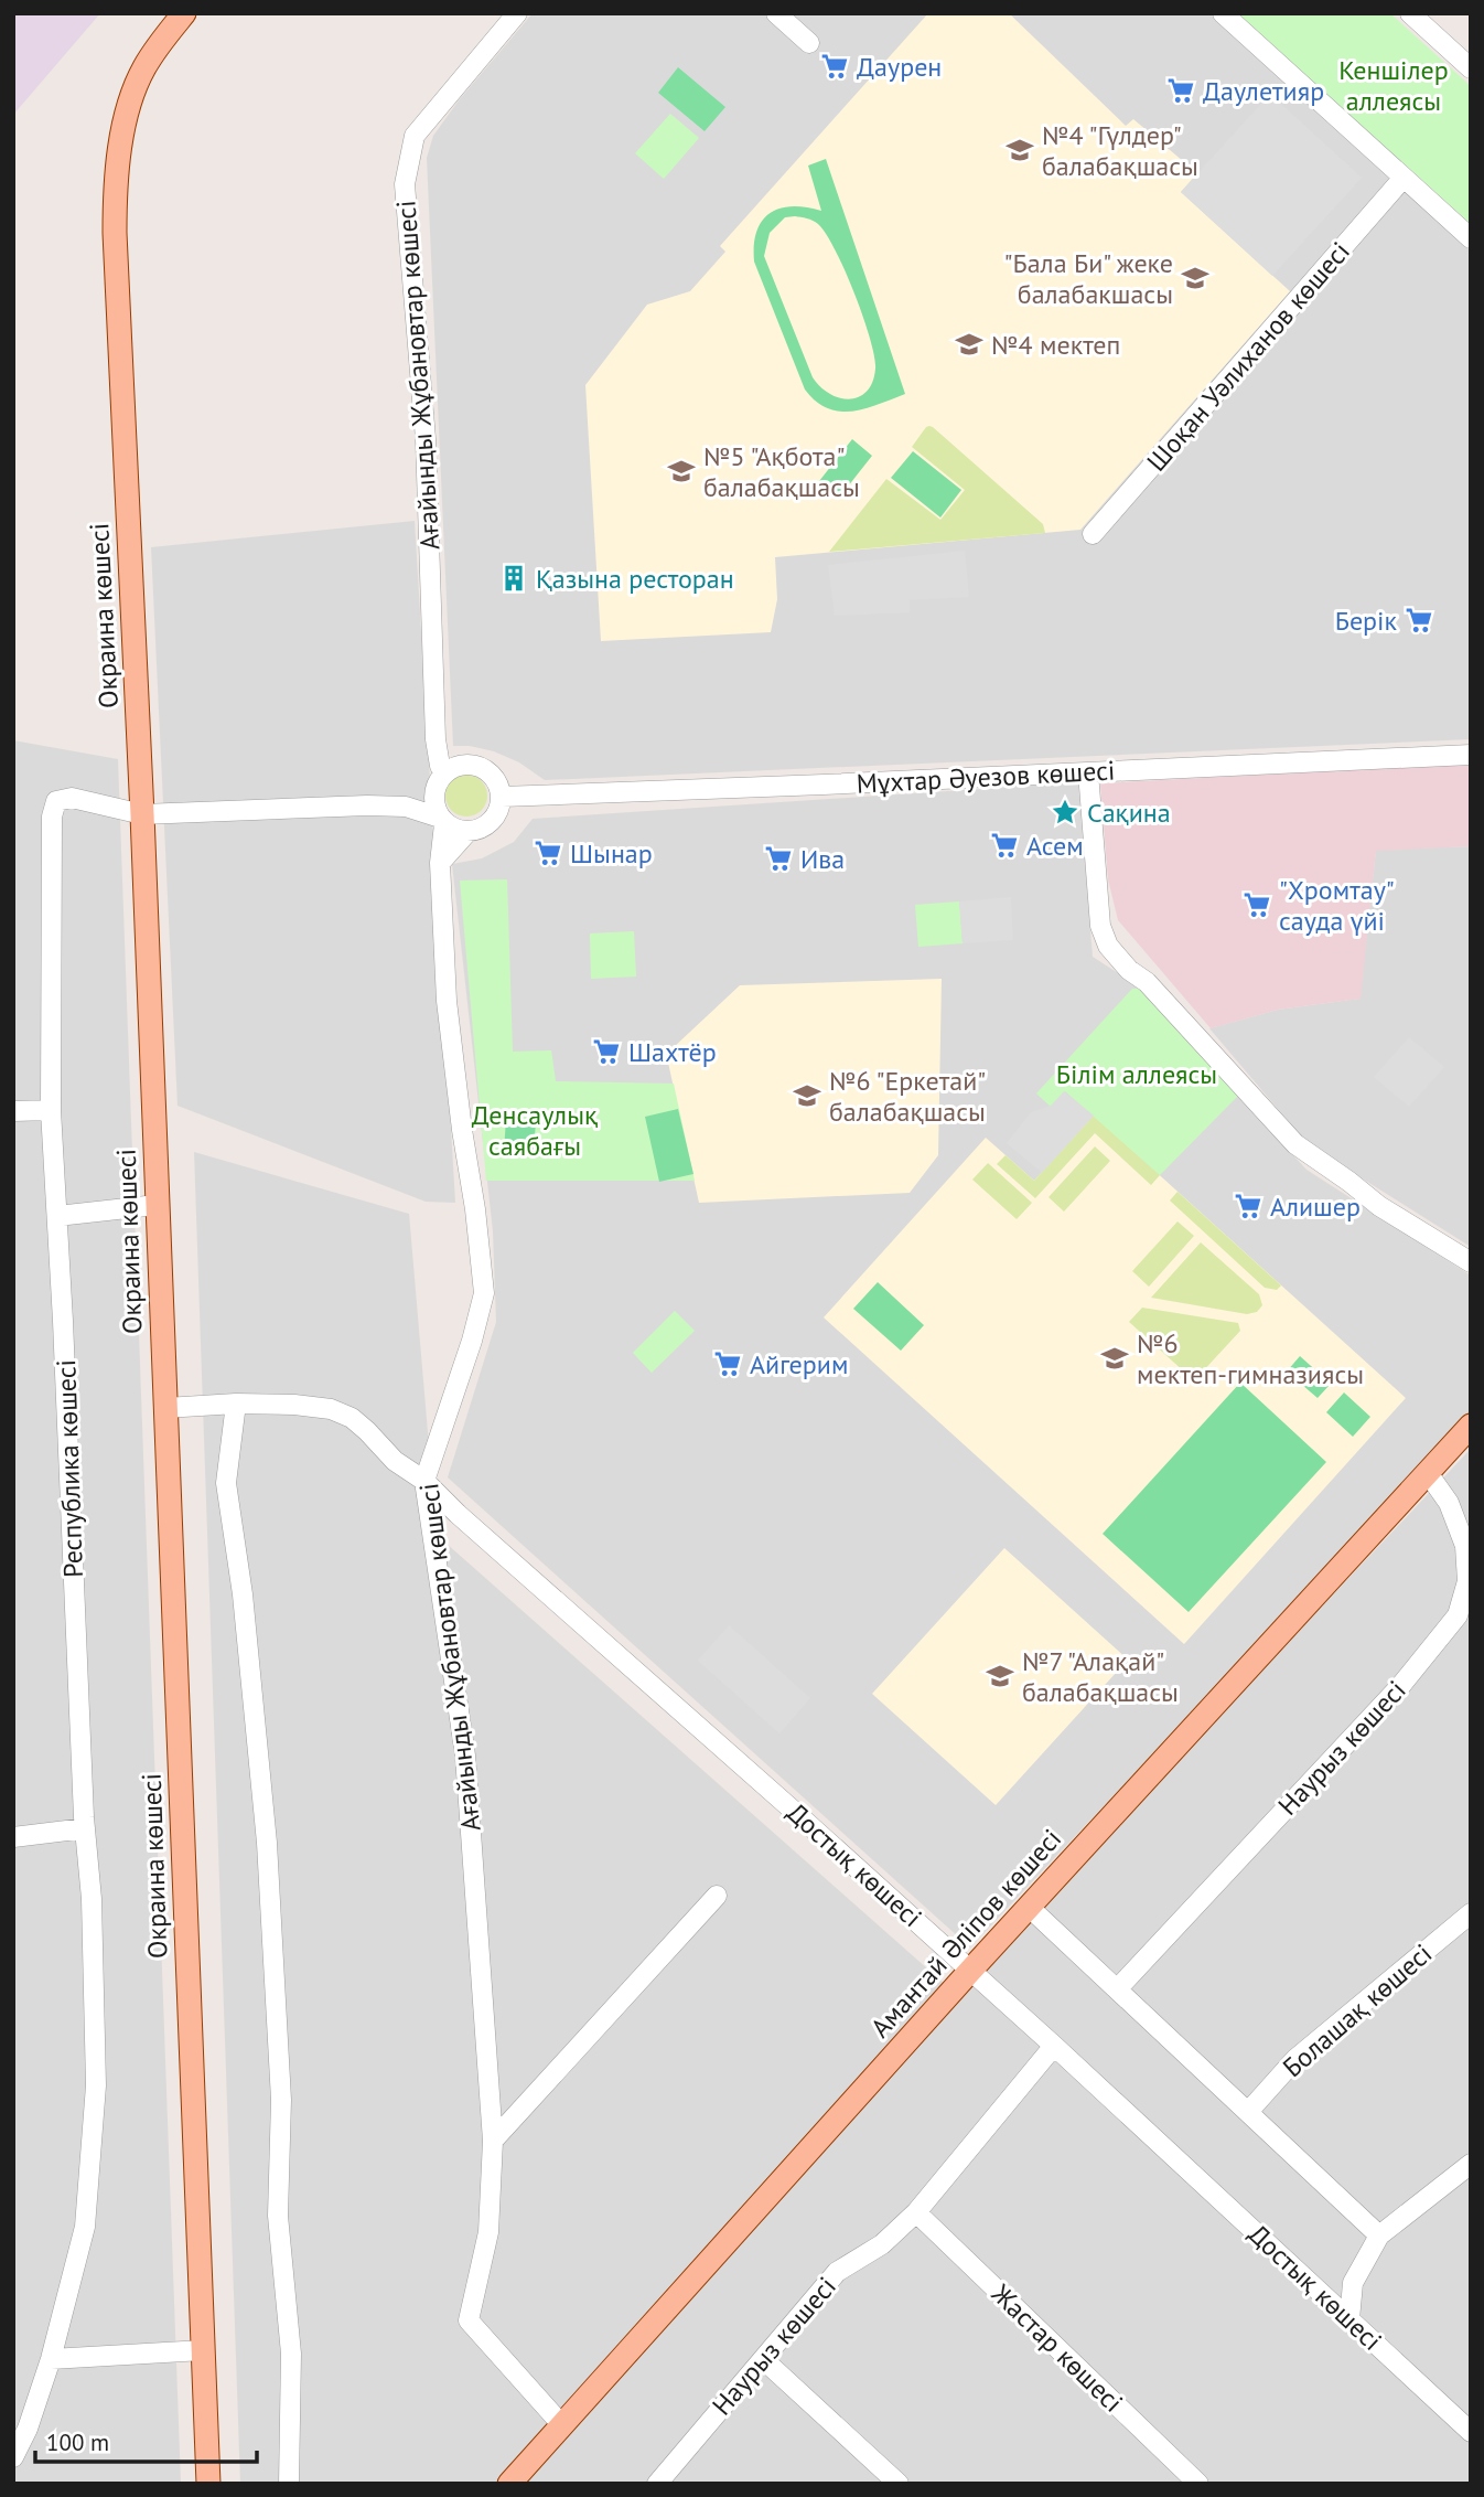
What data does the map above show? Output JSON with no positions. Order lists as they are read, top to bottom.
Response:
{
  "streets": {
    "main road": ["Окраина көшесі", "Амантай Әліпов көшесі"],
    "street": [
      "Шоқан Уәлиханов көшесі",
      "Ағайынды Жұбановтар көшесі",
      "Мұхтар Әуезов көшесі",
      "Республика көшесі",
      "Наурыз көшесі",
      "Достық көшесі",
      "Болашақ көшесі",
      "Жастар көшесі"
    ]
  },
  "crossings": [
    ["Ағайынды Жұбановтар көшесі", "Мұхтар Әуезов көшесі"],
    ["Ағайынды Жұбановтар көшесі", "Достық көшесі"],
    ["Ағайынды Жұбановтар көшесі", "Амантай Әліпов көшесі"],
    ["Окраина көшесі", "Республика көшесі"],
    ["Окраина көшесі", "Достық көшесі"],
    ["Наурыз көшесі", "Достық көшесі"],
    ["Наурыз көшесі", "Амантай Әліпов көшесі"],
    ["Наурыз көшесі", "Жастар көшесі"],
    ["Достық көшесі", "Амантай Әліпов көшесі"]
  ],
  "parks": ["Кеншілер аллеясы", "Білім аллеясы", "Денсаулық саябағы"],
  "places": {
    "supermarket": [
      "Даурен",
      "Даулетияр",
      "Берік",
      "Асем",
      "Шынар",
      "Ива",
      "\"Хромтау\" сауда үйі",
      "Шахтёр",
      "Алишер",
      "Айгерим"
    ],
    "school or university": [
      "№4 \"Гүлдер\" балабақшасы",
      "\"Бала Би\" жеке балабакшасы",
      "№4 мектеп",
      "№5 \"Ақбота\" балабақшасы",
      "№6 \"Еркетай\" балабақшасы",
      "№6 мектеп-гимназиясы",
      "№7 \"Алақай\" балабақшасы"
    ],
    "building": ["Қазына ресторан"],
    "place": ["Сақина"]
  },
  "scale_bar": "100 m"
}
